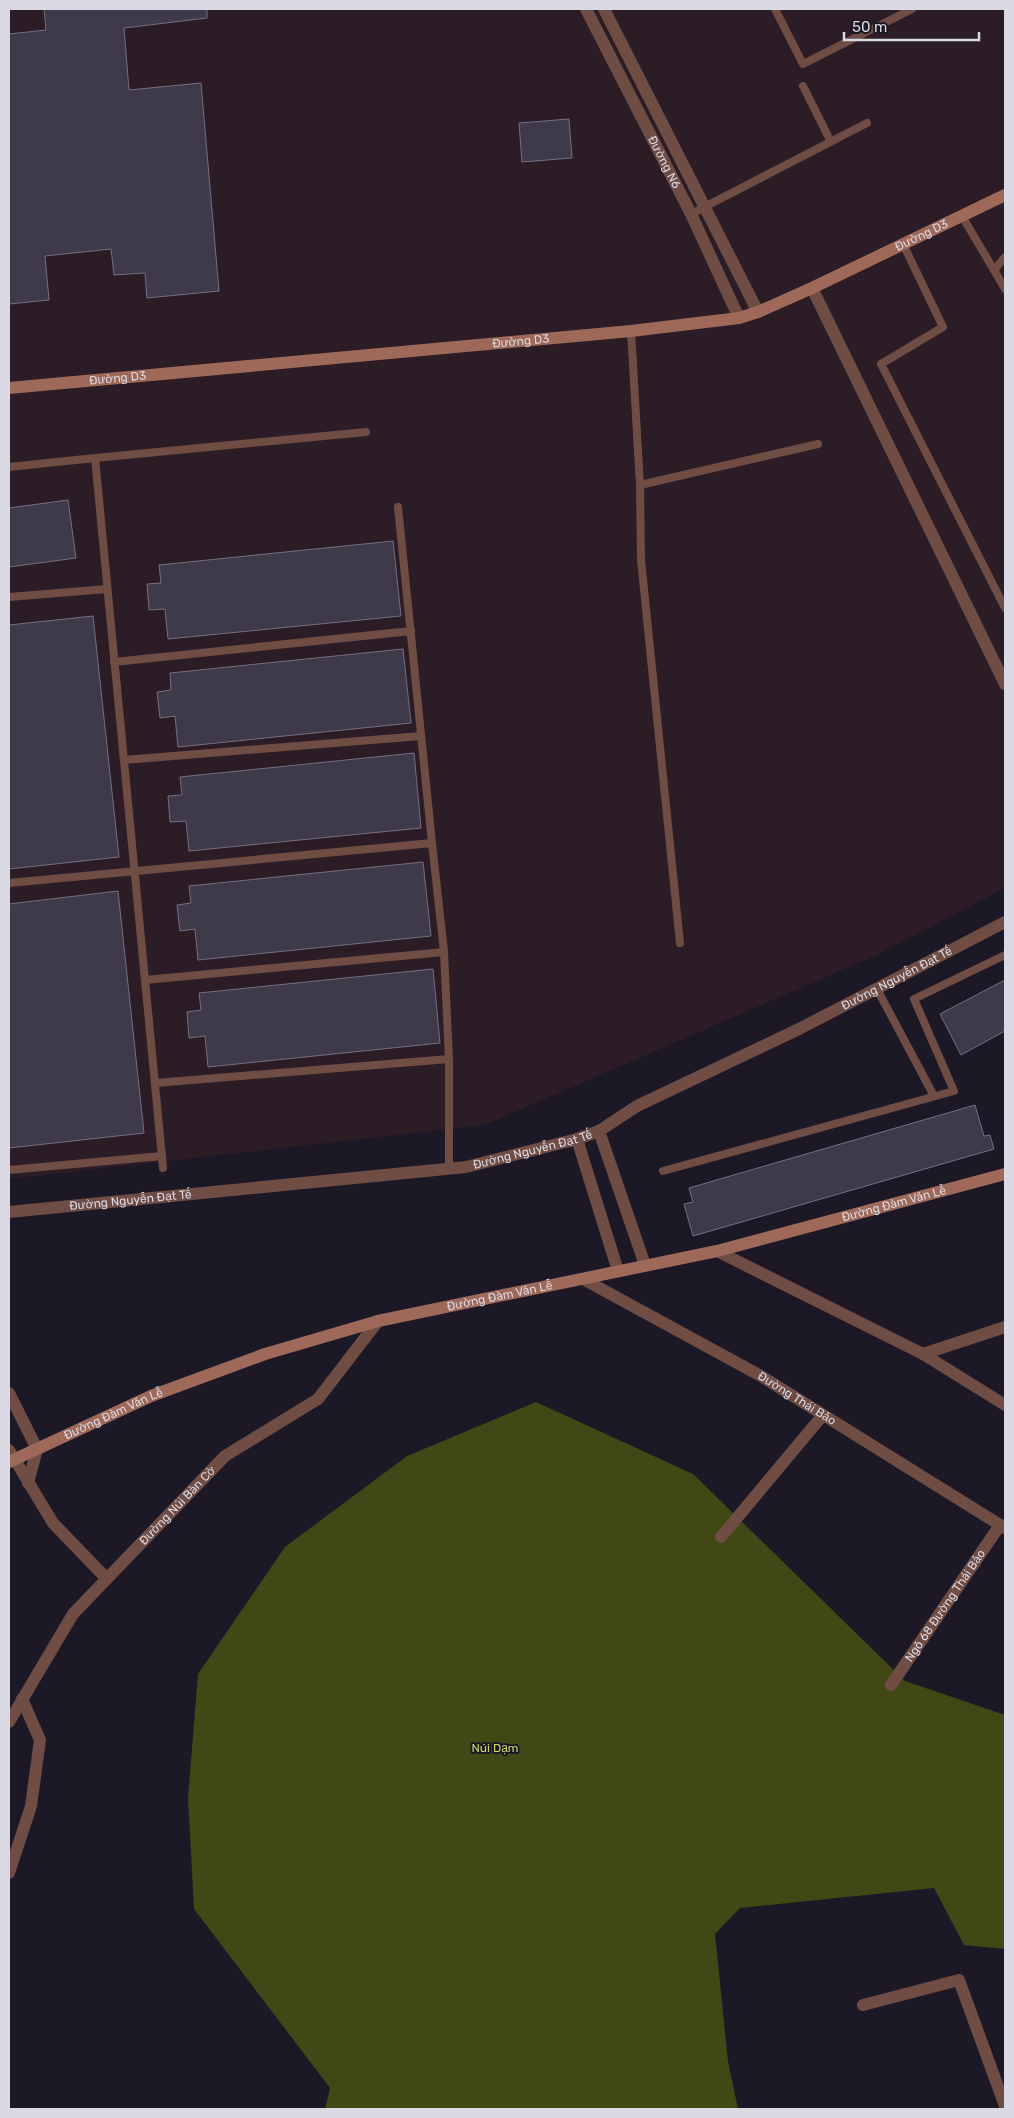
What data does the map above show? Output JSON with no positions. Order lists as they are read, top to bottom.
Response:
{
  "streets": {
    "main road": ["Đường D3", "Đường Đàm Văn Lễ"],
    "street": [
      "Đường N6",
      "Đường Nguyễn Đạt Tế",
      "Đường Thái Bảo",
      "Đường Núi Bàn Cờ",
      "Ngõ 68 Đường Thái Bảo"
    ]
  },
  "crossings": [
    ["Đường N6", "Đường D3"],
    ["Đường Đàm Văn Lễ", "Đường Thái Bảo"],
    ["Đường Đàm Văn Lễ", "Đường Núi Bàn Cờ"],
    ["Đường Thái Bảo", "Ngõ 68 Đường Thái Bảo"]
  ],
  "parks": ["Núi Dạm"],
  "scale_bar": "50 m"
}
